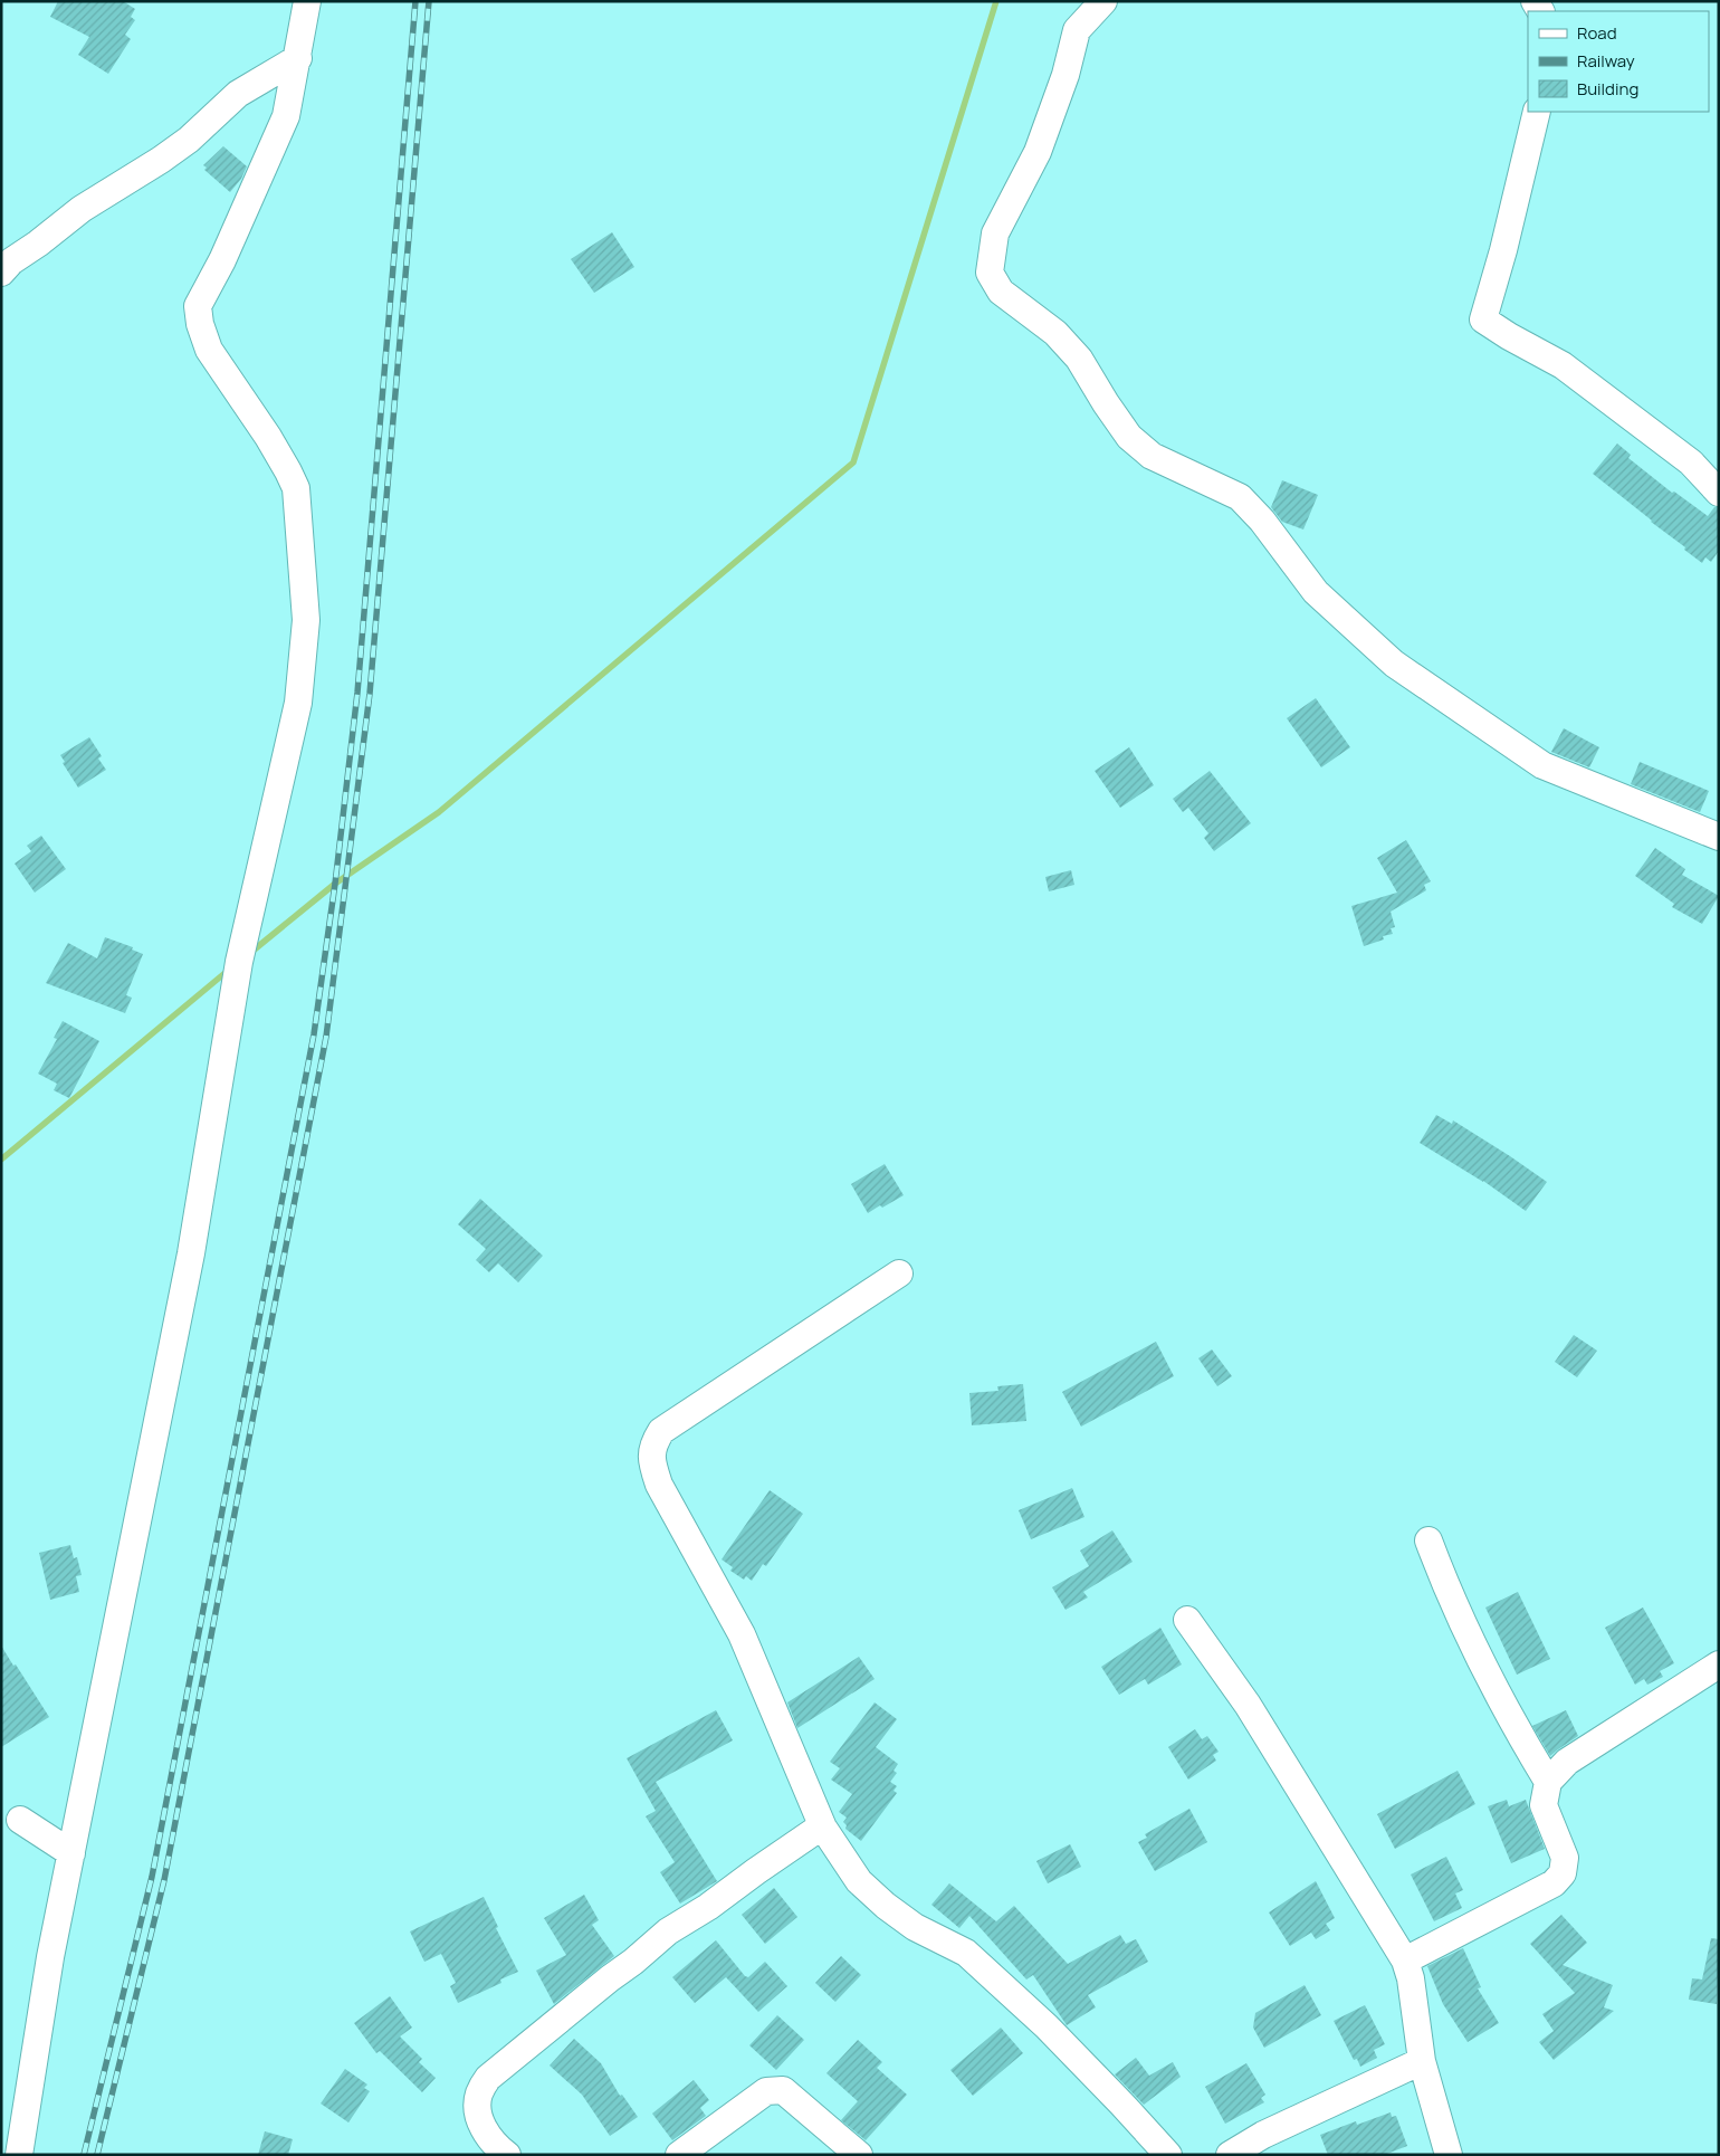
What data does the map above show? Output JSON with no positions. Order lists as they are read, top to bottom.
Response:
{
  "legend": ["Road", "Railway", "Building"]
}
